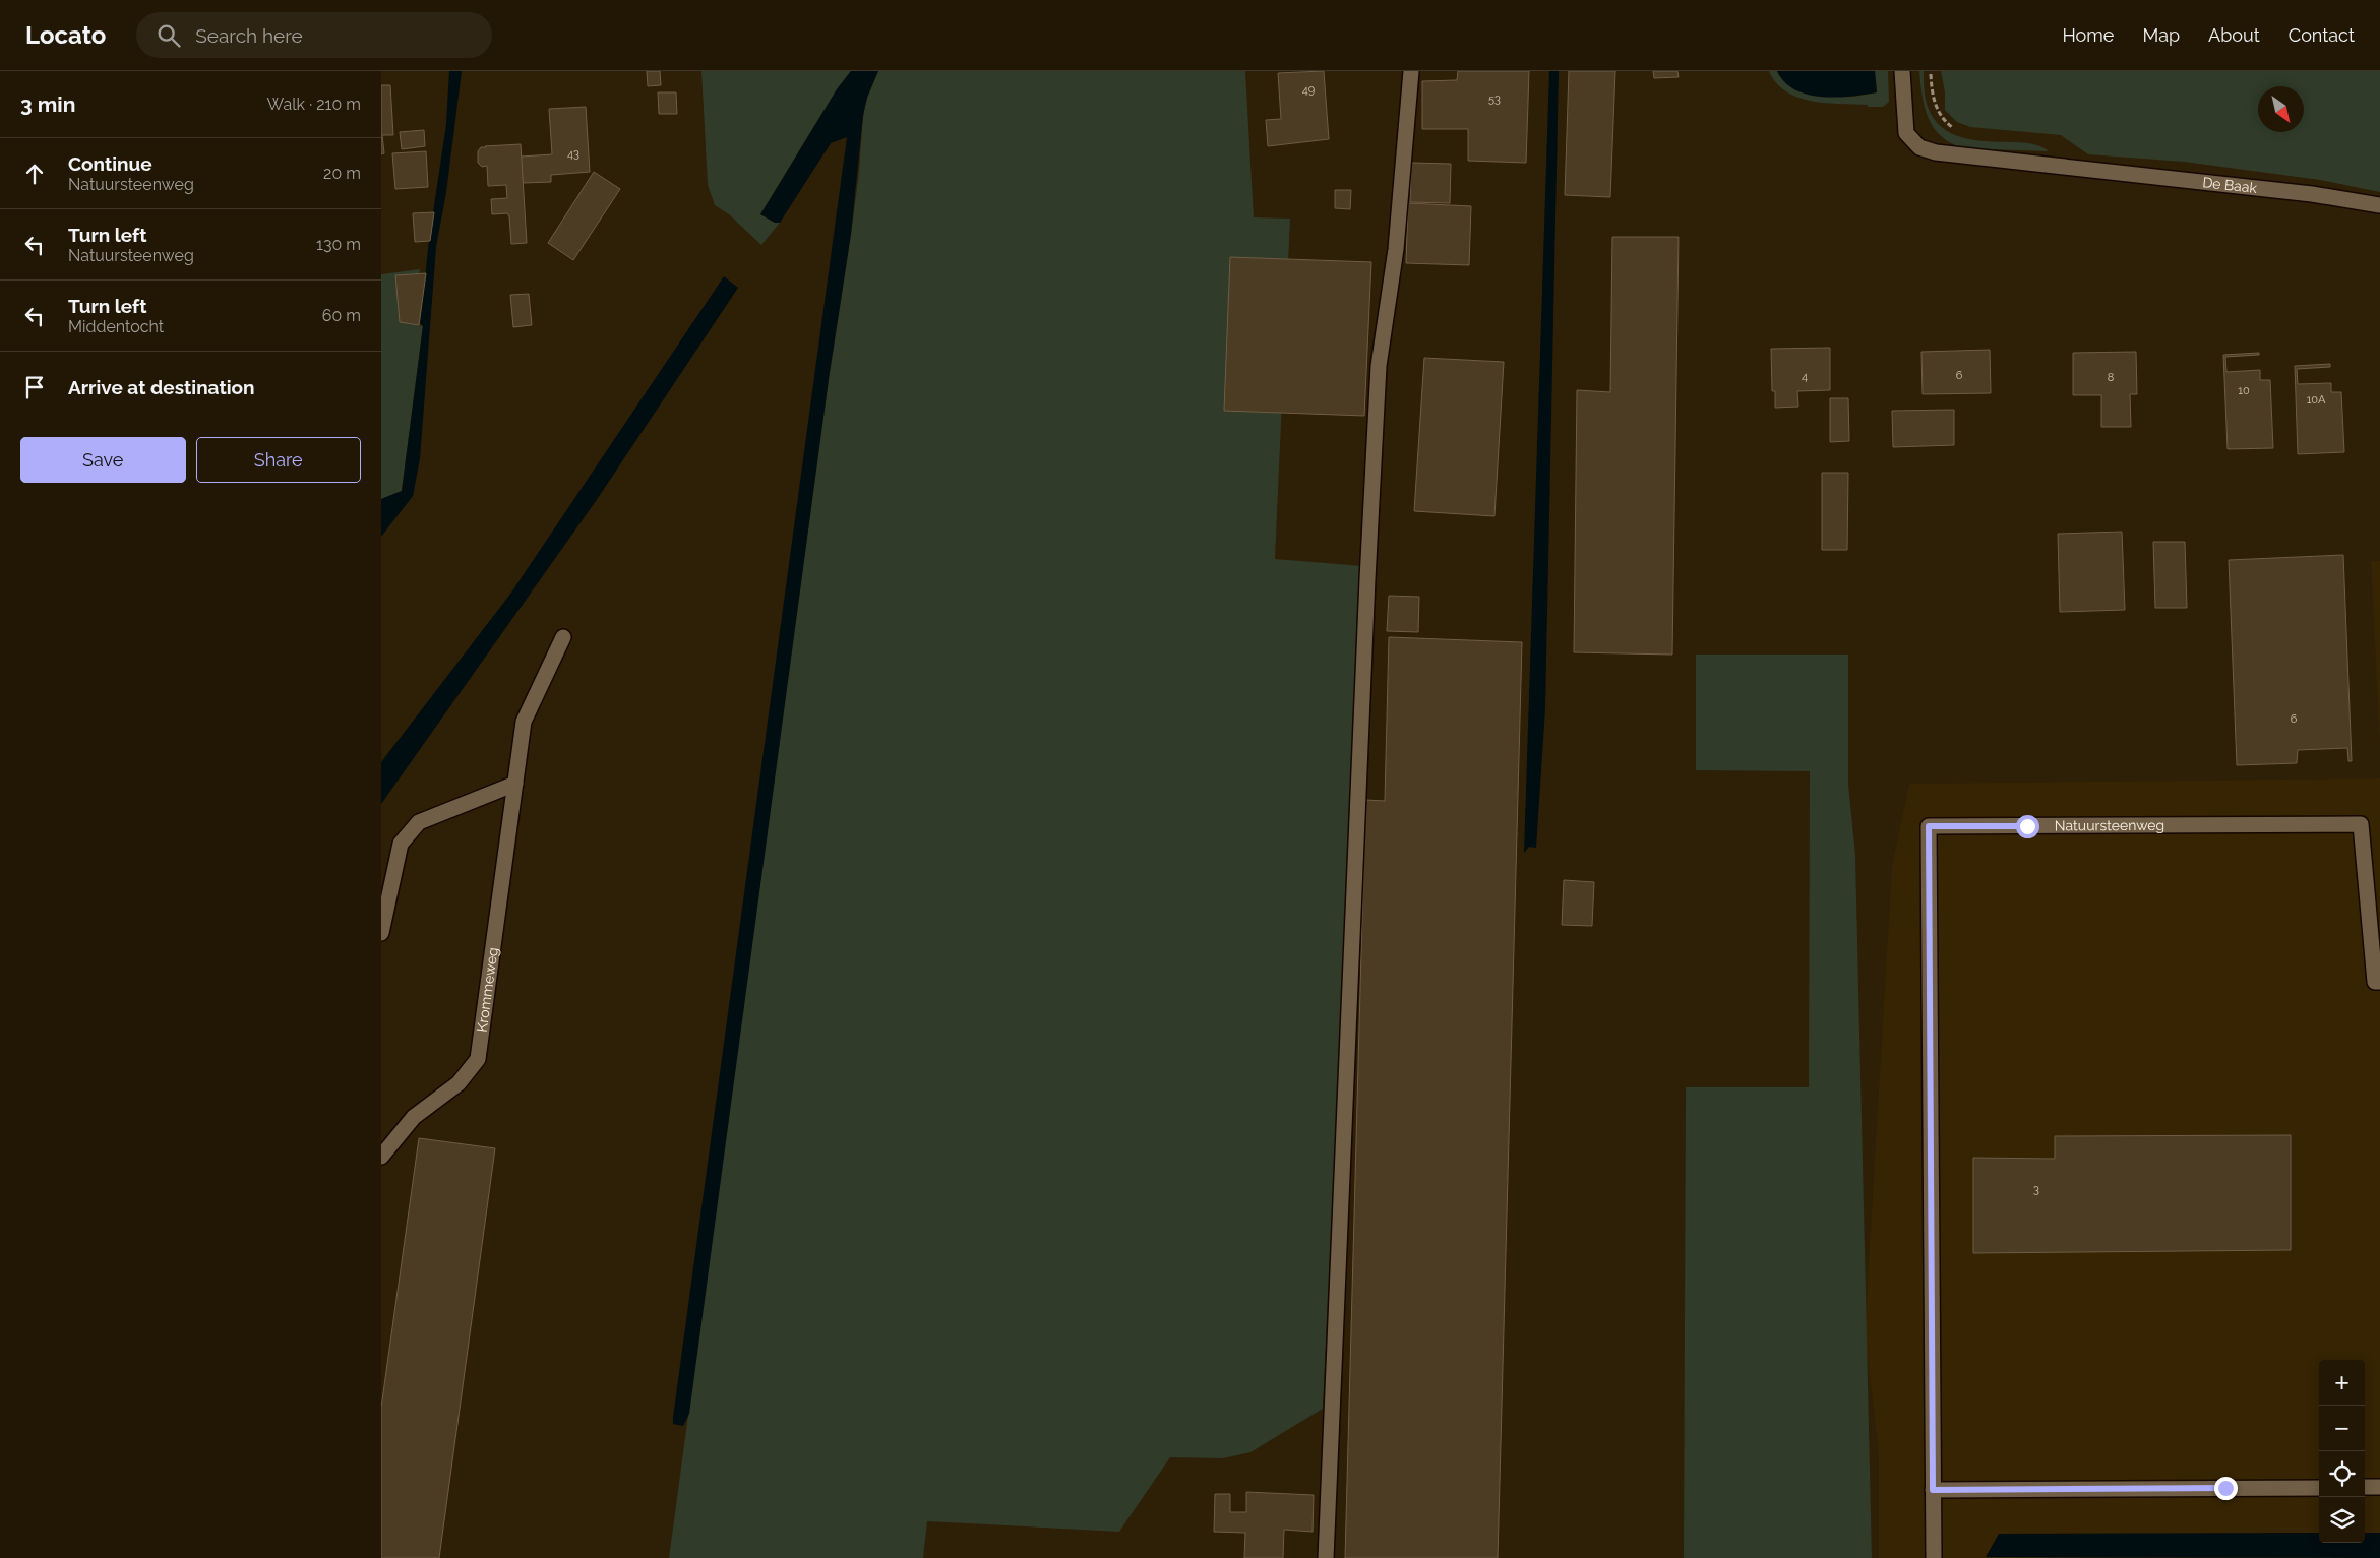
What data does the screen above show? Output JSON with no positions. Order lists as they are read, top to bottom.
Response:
{
  "streets": {
    "street": ["De Baak", "Natuursteenweg", "Krommeweg"]
  },
  "house_numbers": [
    "49",
    "53",
    "43",
    "6",
    "4",
    "8",
    "10",
    "10A",
    "6",
    "3"
  ],
  "north": "bottom right",
  "page": {
    "header": "Locato",
    "search": "Search here",
    "nav": [
      "Home",
      "Map",
      "About",
      "Contact"
    ],
    "heading": ["3 min", "Walk · 210 m"],
    "list": [
      ["Continue", "Natuursteenweg", "20 m"],
      ["Turn left", "Natuursteenweg", "130 m"],
      ["Turn left", "Middentocht", "60 m"],
      "Arrive at destination"
    ],
    "buttons": ["Save", "Share"],
    "map_buttons": ["+", "−"]
  }
}
